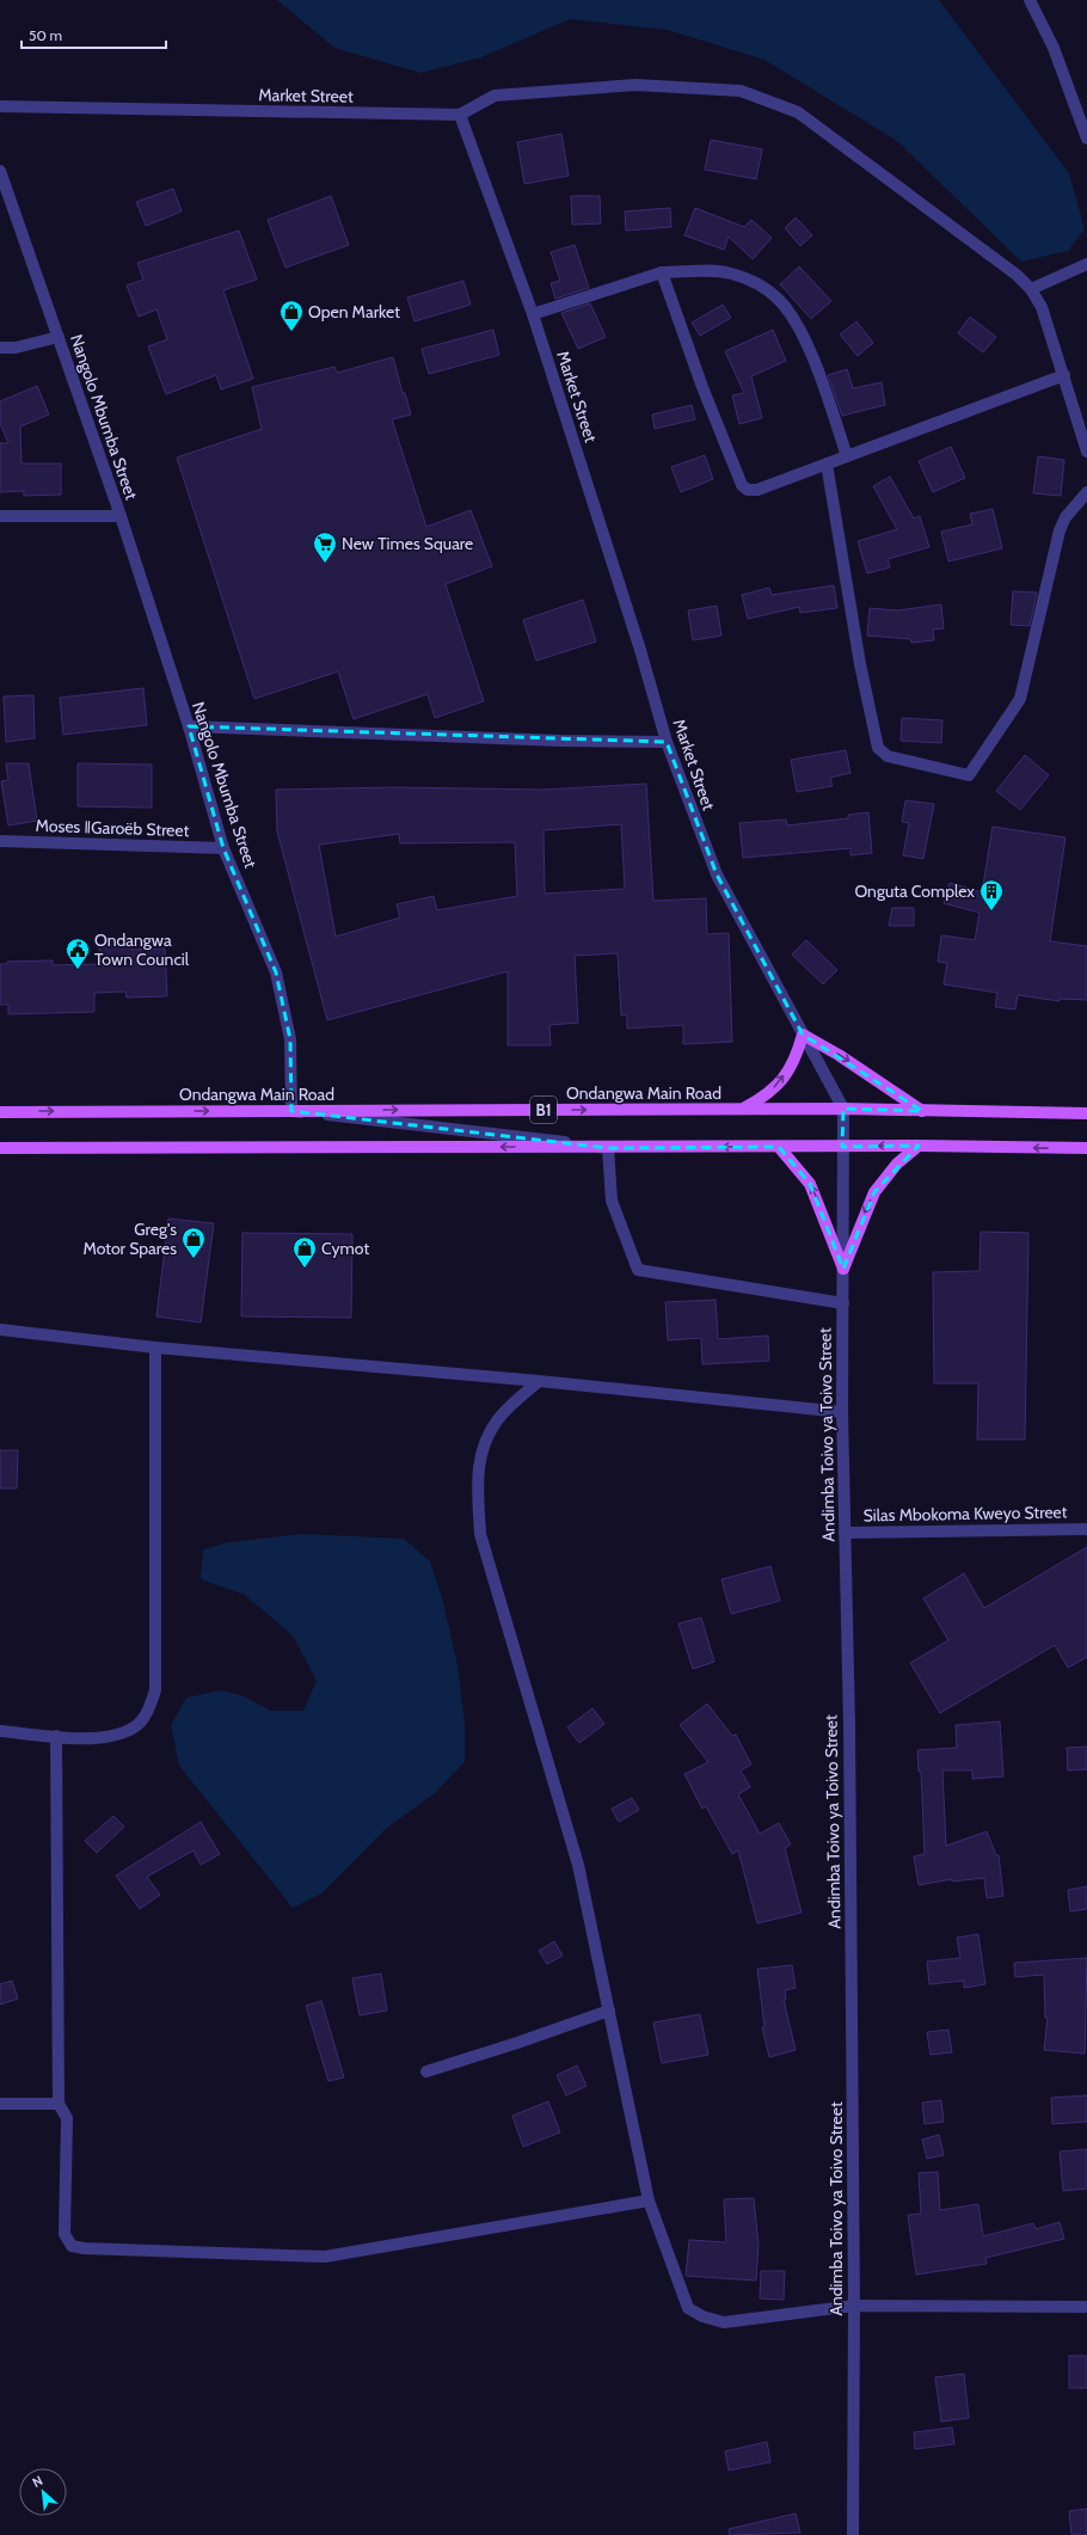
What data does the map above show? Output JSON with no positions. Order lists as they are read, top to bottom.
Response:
{
  "streets": {
    "main road": ["Ondangwa Main Road", "B1"],
    "street": [
      "Market Street",
      "Nangolo Mbumba Street",
      "Moses ǁGaroëb Street",
      "Andimba Toivo ya Toivo Street",
      "Silas Mbokoma Kweyo Street"
    ]
  },
  "crossings": [
    ["Market Street", "Ondangwa Main Road"],
    ["Market Street", "Andimba Toivo ya Toivo Street"],
    ["Nangolo Mbumba Street", "Moses ǁGaroëb Street"],
    ["Nangolo Mbumba Street", "Ondangwa Main Road"],
    ["Ondangwa Main Road", "Andimba Toivo ya Toivo Street"],
    ["B1", "Andimba Toivo ya Toivo Street"],
    ["Andimba Toivo ya Toivo Street", "Silas Mbokoma Kweyo Street"]
  ],
  "places": {
    "shop": ["Open Market", "Greg's Motor Spares", "Cymot"],
    "supermarket": ["New Times Square"],
    "building": ["Onguta Complex"],
    "public building": ["Ondangwa Town Council"]
  },
  "scale_bar": "50 m",
  "north": "top left"
}
